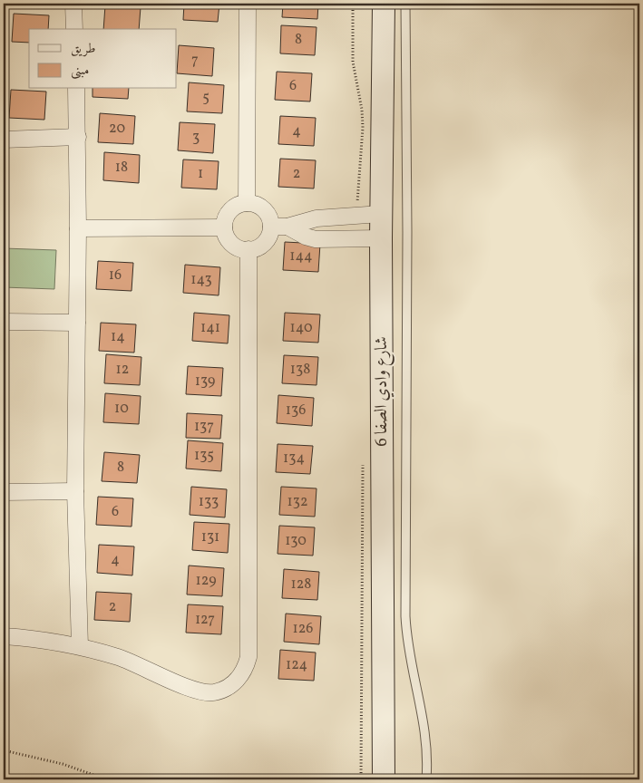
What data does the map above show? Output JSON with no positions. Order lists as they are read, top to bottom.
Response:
{
  "streets": {
    "main road": ["شارع وادي الصفا 6"]
  },
  "house_numbers": [
    "8",
    "7",
    "6",
    "5",
    "20",
    "4",
    "3",
    "18",
    "1",
    "2",
    "144",
    "16",
    "143",
    "141",
    "140",
    "14",
    "12",
    "138",
    "139",
    "10",
    "136",
    "137",
    "135",
    "134",
    "8",
    "133",
    "132",
    "6",
    "131",
    "130",
    "4",
    "129",
    "128",
    "2",
    "127",
    "126",
    "124"
  ],
  "legend": ["طريق", "مبنى"]
}
